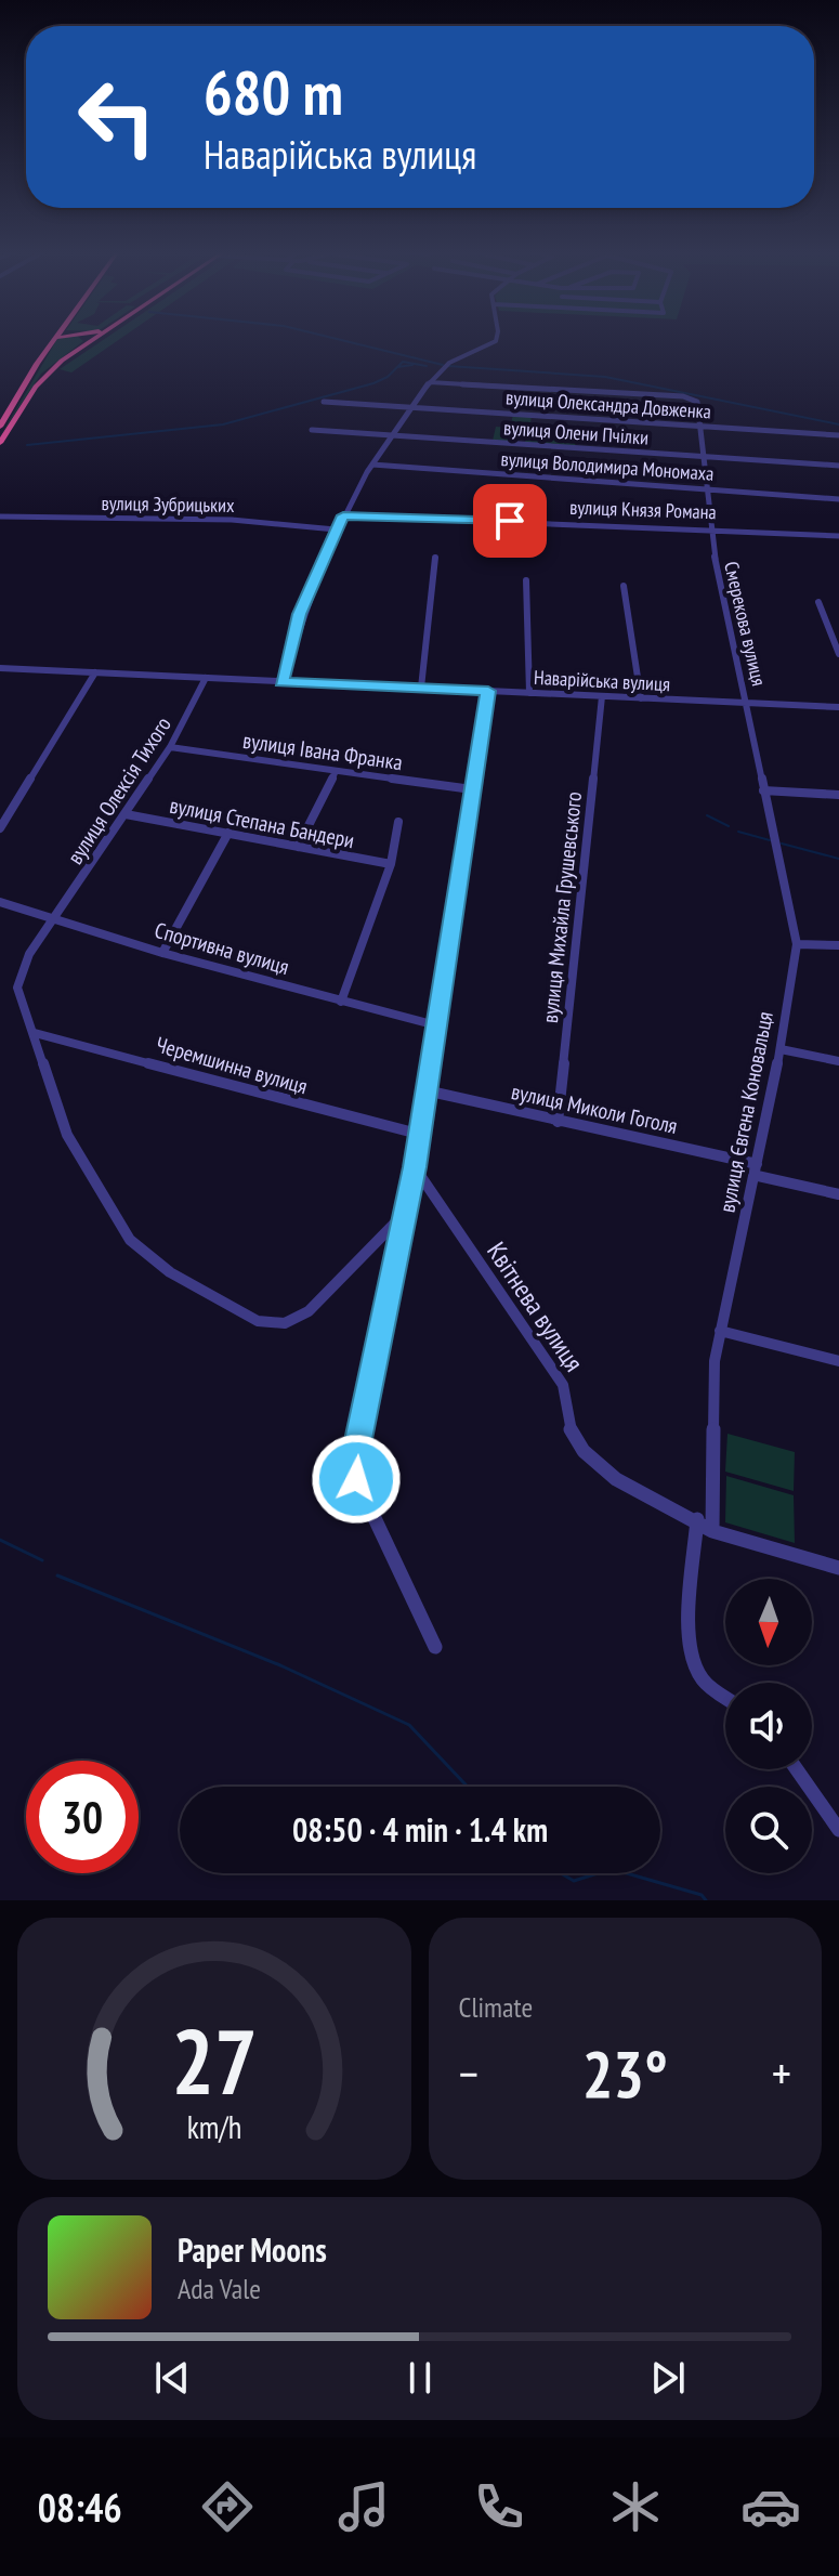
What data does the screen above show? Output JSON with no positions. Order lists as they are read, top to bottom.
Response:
{
  "streets": {
    "street": [
      "вулиця Олександра Довженка",
      "вулиця Олени Пчілки",
      "вулиця Володимира Мономаха",
      "вулиця Зубрицьких",
      "вулиця Князя Романа",
      "Смерекова вулиця",
      "Наварійська вулиця",
      "вулиця Івана Франка",
      "вулиця Олексія Тихого",
      "вулиця Степана Бандери",
      "вулиця Михайла Грушевського",
      "Спортивна вулиця",
      "Черемшинна вулиця",
      "вулиця Миколи Гоголя",
      "вулиця Євгена Коновальця",
      "Квітнева вулиця"
    ]
  },
  "crossings": [
    ["вулиця Олександра Довженка", "Смерекова вулиця"],
    ["вулиця Олени Пчілки", "Смерекова вулиця"],
    ["вулиця Володимира Мономаха", "Смерекова вулиця"],
    ["вулиця Князя Романа", "Смерекова вулиця"],
    ["Смерекова вулиця", "Наварійська вулиця"],
    ["Смерекова вулиця", "вулиця Євгена Коновальця"],
    ["Наварійська вулиця", "вулиця Олексія Тихого"],
    ["Наварійська вулиця", "вулиця Михайла Грушевського"],
    ["Наварійська вулиця", "вулиця Євгена Коновальця"],
    ["вулиця Івана Франка", "вулиця Олексія Тихого"],
    ["вулиця Олексія Тихого", "вулиця Степана Бандери"],
    ["вулиця Олексія Тихого", "Спортивна вулиця"],
    ["вулиця Олексія Тихого", "Черемшинна вулиця"],
    ["вулиця Михайла Грушевського", "вулиця Миколи Гоголя"],
    ["вулиця Миколи Гоголя", "вулиця Євгена Коновальця"],
    ["вулиця Євгена Коновальця", "Квітнева вулиця"]
  ],
  "north": "bottom",
  "page": {
    "turn": ["680 m", "Наварійська вулиця"],
    "limit": "30",
    "trip": "08:50 · 4 min · 1.4 km",
    "tile": "Climate",
    "heat": ["−", "23°", "+"],
    "song": ["Paper Moons", "Ada Vale"],
    "tabs": "08:46",
    "gauge": ["27", "km/h"]
  }
}
